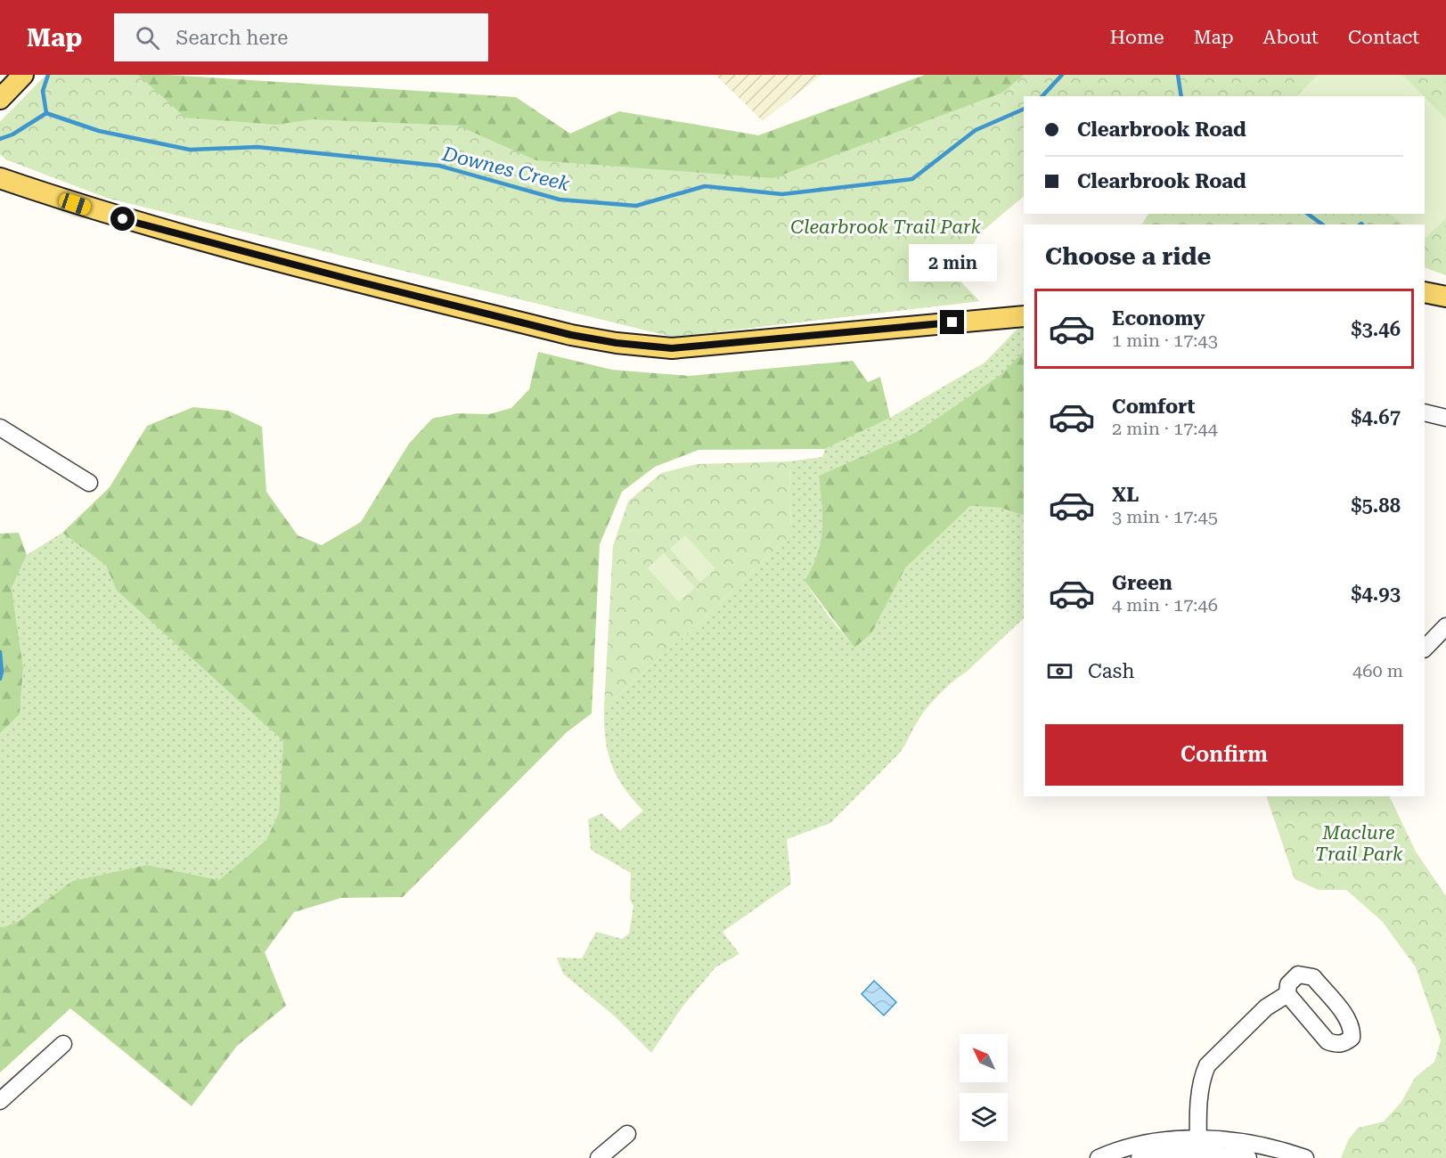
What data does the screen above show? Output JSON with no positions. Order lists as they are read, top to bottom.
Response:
{
  "water": ["Downes Creek"],
  "parks": ["Clearbrook Trail Park", "Maclure Trail Park"],
  "north": "top left",
  "page": {
    "header": "Map",
    "search": "Search here",
    "nav": [
      "Home",
      "Map",
      "About",
      "Contact"
    ],
    "banner": ["Clearbrook Road", "Clearbrook Road"],
    "heading": "Choose a ride",
    "bubble": "2 min",
    "list": [
      {
        "name": "Economy",
        "note": "1 min · 17:43",
        "value": "$3.46"
      },
      {
        "name": "Comfort",
        "note": "2 min · 17:44",
        "value": "$4.67"
      },
      {
        "name": "XL",
        "note": "3 min · 17:45",
        "value": "$5.88"
      },
      {
        "name": "Green",
        "note": "4 min · 17:46",
        "value": "$4.93"
      }
    ],
    "pay": ["Cash", "460 m"],
    "buttons": "Confirm"
  }
}
